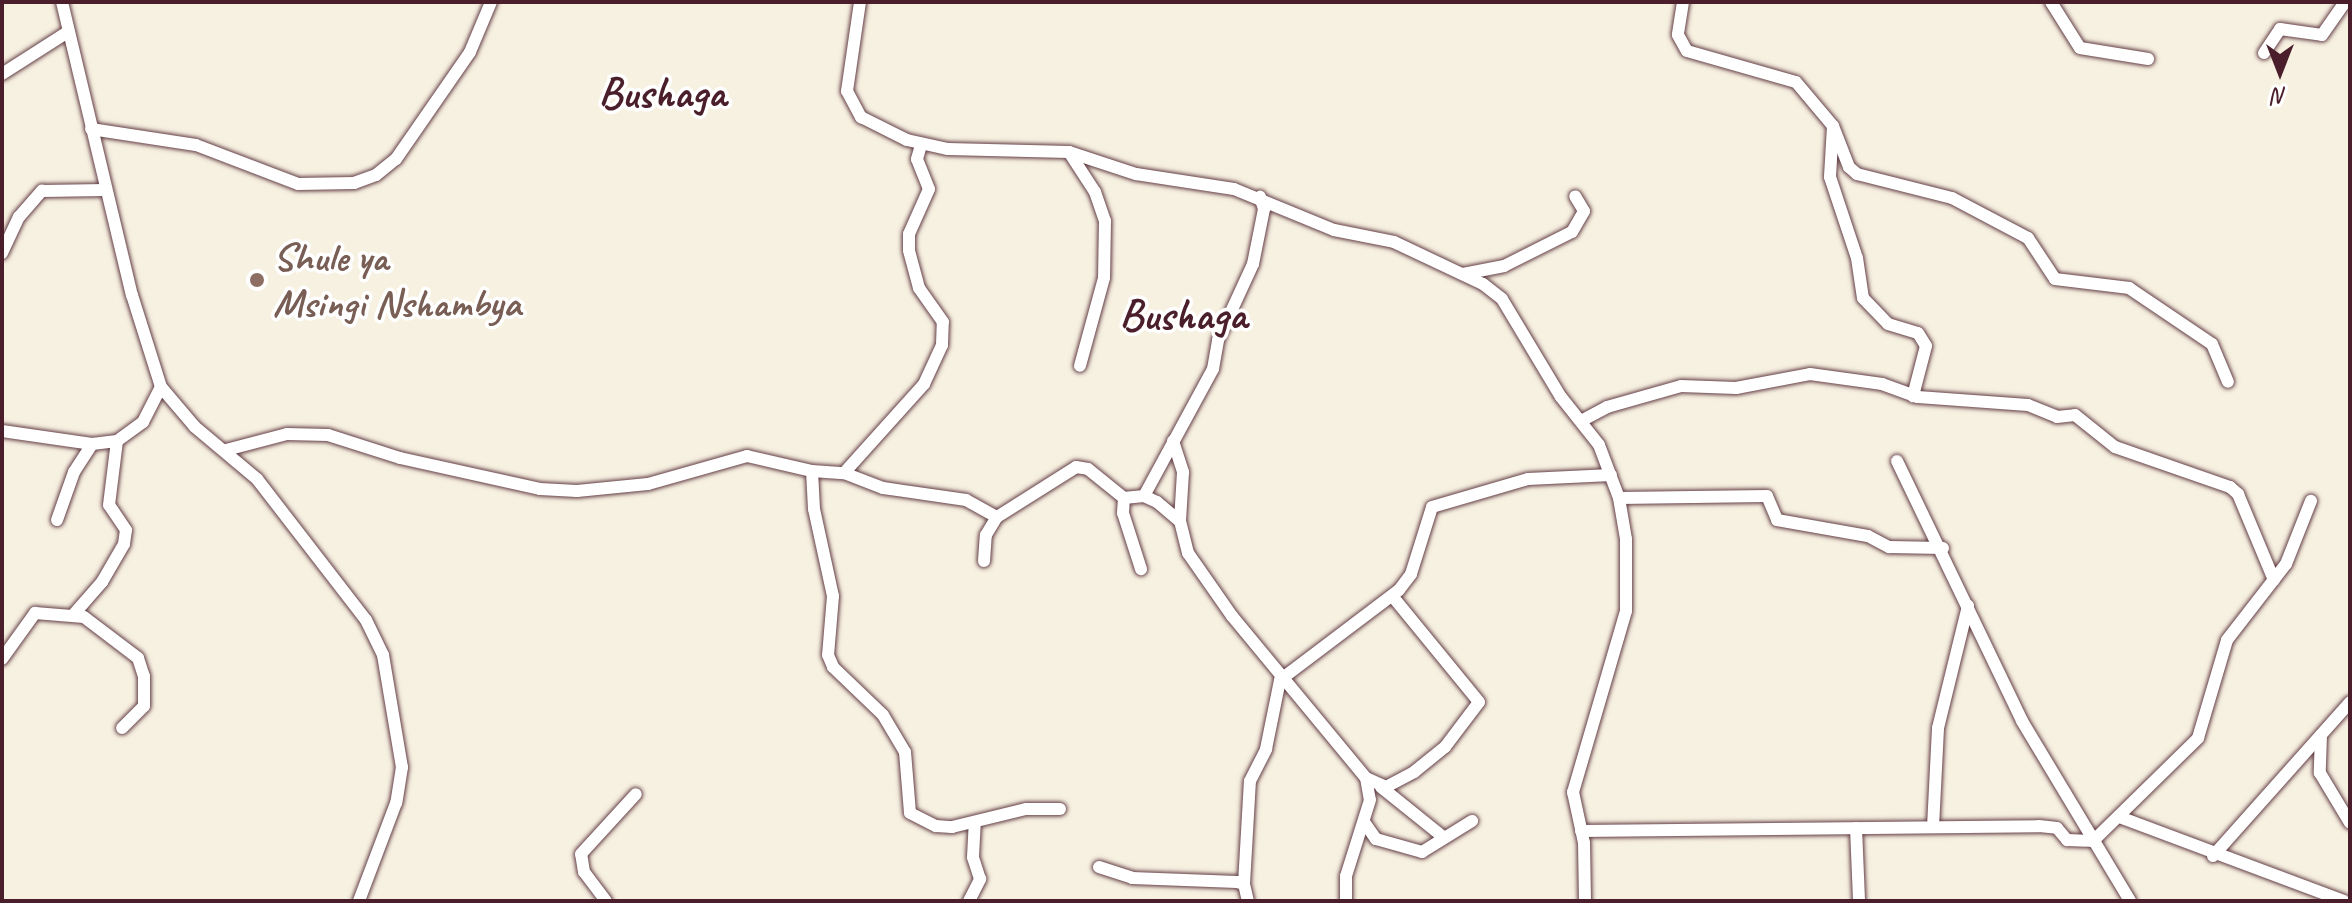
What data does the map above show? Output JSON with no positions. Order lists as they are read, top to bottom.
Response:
{
  "districts": ["Bushaga", "Bushaga"],
  "places": ["Shule ya Msingi Nshambya"],
  "north": "bottom"
}
